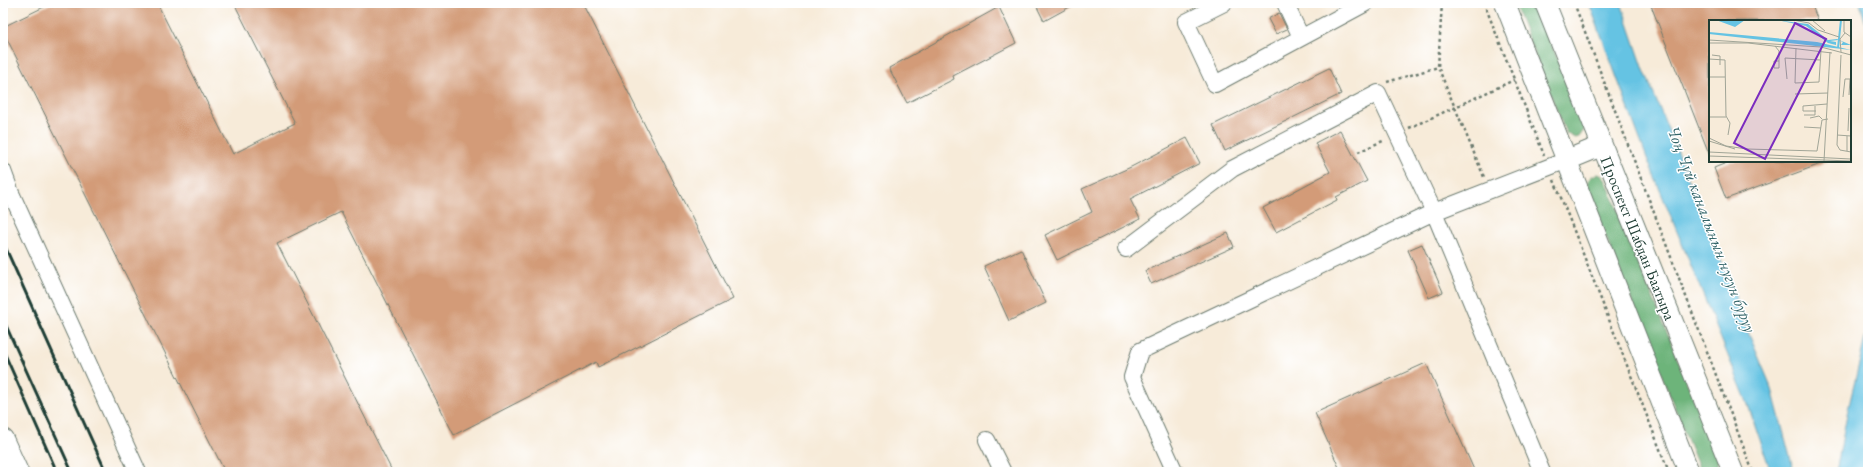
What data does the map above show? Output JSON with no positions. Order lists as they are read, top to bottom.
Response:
{
  "streets": {
    "main road": ["Проспект Шабдан Баатыра"]
  },
  "water": ["Чоң Чүй каналынын нугун буруу"]
}
